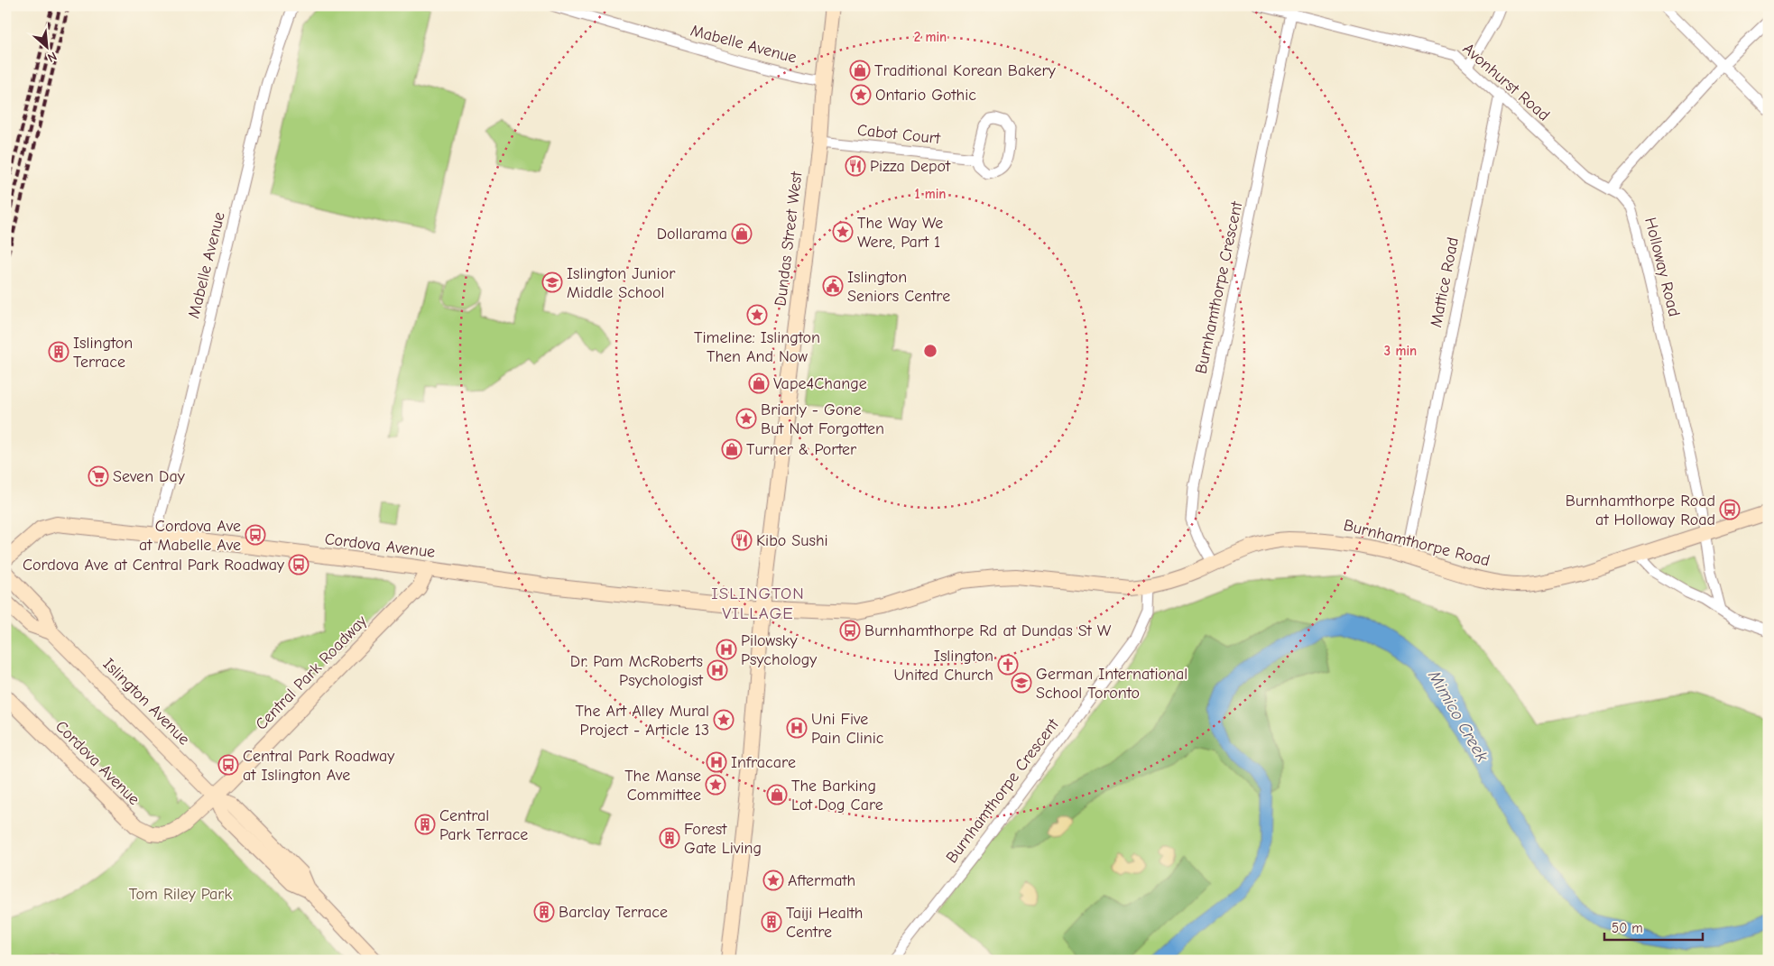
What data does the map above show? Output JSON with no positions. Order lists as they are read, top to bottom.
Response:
{
  "streets": {
    "main road": [
      "Dundas Street West",
      "Burnhamthorpe Road",
      "Cordova Avenue",
      "Central Park Roadway",
      "Islington Avenue"
    ],
    "street": [
      "Mabelle Avenue",
      "Avonhurst Road",
      "Cabot Court",
      "Holloway Road",
      "Mattice Road",
      "Burnhamthorpe Crescent"
    ]
  },
  "crossings": [
    ["Mabelle Avenue", "Dundas Street West"],
    ["Mabelle Avenue", "Cordova Avenue"],
    ["Avonhurst Road", "Holloway Road"],
    ["Avonhurst Road", "Mattice Road"],
    ["Avonhurst Road", "Burnhamthorpe Crescent"],
    ["Cabot Court", "Dundas Street West"],
    ["Dundas Street West", "Burnhamthorpe Road"],
    ["Dundas Street West", "Cordova Avenue"],
    ["Holloway Road", "Burnhamthorpe Road"],
    ["Mattice Road", "Burnhamthorpe Road"],
    ["Burnhamthorpe Crescent", "Burnhamthorpe Road"],
    ["Burnhamthorpe Road", "Cordova Avenue"],
    ["Cordova Avenue", "Central Park Roadway"],
    ["Cordova Avenue", "Islington Avenue"],
    ["Central Park Roadway", "Islington Avenue"]
  ],
  "districts": ["ISLINGTON VILLAGE"],
  "water": ["Mimico Creek"],
  "parks": ["Tom Riley Park"],
  "places": {
    "shop": [
      "Traditional Korean Bakery",
      "Dollarama",
      "Vape4Change",
      "Turner & Porter",
      "The Barking Lot Dog Care"
    ],
    "place": [
      "Ontario Gothic",
      "The Way We Were, Part 1",
      "Timeline: Islington Then And Now",
      "Briarly - Gone But Not Forgotten",
      "The Art Alley Mural Project - Article 13",
      "The Manse Committee",
      "Aftermath"
    ],
    "restaurant": ["Pizza Depot", "Kibo Sushi"],
    "school or university": ["Islington Junior Middle School", "German International School Toronto"],
    "public building": ["Islington Seniors Centre"],
    "building": [
      "Islington Terrace",
      "Central Park Terrace",
      "Forest Gate Living",
      "Barclay Terrace",
      "Taiji Health Centre"
    ],
    "supermarket": ["Seven Day"],
    "bus stop": [
      "Burnhamthorpe Road at Holloway Road",
      "Cordova Ave at Mabelle Ave",
      "Cordova Ave at Central Park Roadway",
      "Burnhamthorpe Rd at Dundas St W",
      "Central Park Roadway at Islington Ave"
    ],
    "hospital": [
      "Pilowsky Psychology",
      "Dr. Pam McRoberts Psychologist",
      "Uni Five Pain Clinic",
      "Infracare"
    ],
    "church": ["Islington United Church"]
  },
  "scale_bar": "50 m",
  "north": "bottom right",
  "rings": ["2 min", "1 min", "3 min"]
}
